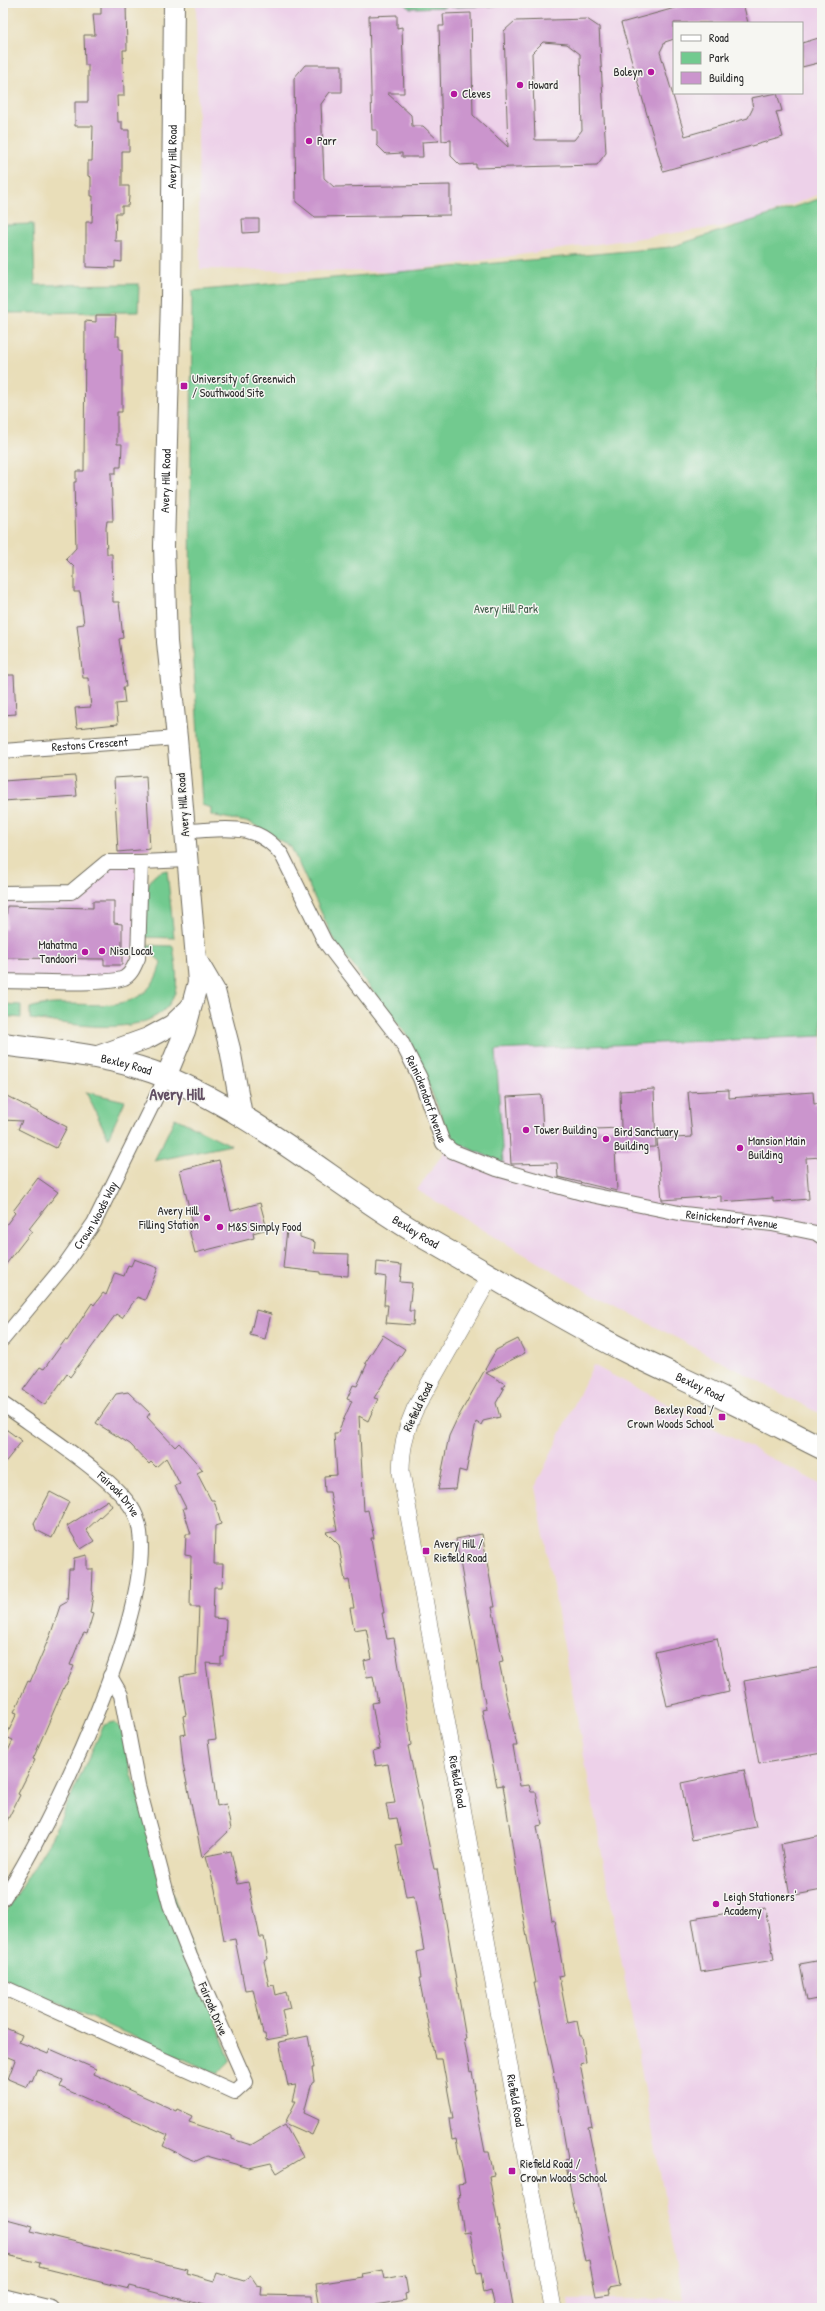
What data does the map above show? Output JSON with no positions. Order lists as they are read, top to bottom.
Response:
{
  "streets": {
    "main road": ["Avery Hill Road", "Bexley Road"],
    "street": [
      "Restons Crescent",
      "Reinickendorf Avenue",
      "Crown Woods Way",
      "Riefield Road",
      "Fairoak Drive"
    ]
  },
  "crossings": [
    ["Avery Hill Road", "Restons Crescent"],
    ["Avery Hill Road", "Bexley Road"],
    ["Avery Hill Road", "Reinickendorf Avenue"],
    ["Avery Hill Road", "Crown Woods Way"],
    ["Bexley Road", "Crown Woods Way"],
    ["Bexley Road", "Riefield Road"]
  ],
  "districts": ["Avery Hill"],
  "parks": ["Avery Hill Park"],
  "places": {
    "other": [
      "Boleyn",
      "Howard",
      "Cleves",
      "Parr",
      "Nisa Local",
      "Mahatma Tandoori",
      "Tower Building",
      "Bird Sanctuary Building",
      "Mansion Main Building",
      "Avery Hill Filling Station",
      "M&S Simply Food",
      "Leigh Stationers' Academy"
    ],
    "transit": [
      "University of Greenwich / Southwood Site",
      "Bexley Road / Crown Woods School",
      "Avery Hill / Riefield Road",
      "Riefield Road / Crown Woods School"
    ]
  },
  "legend": ["Road", "Park", "Building"]
}
